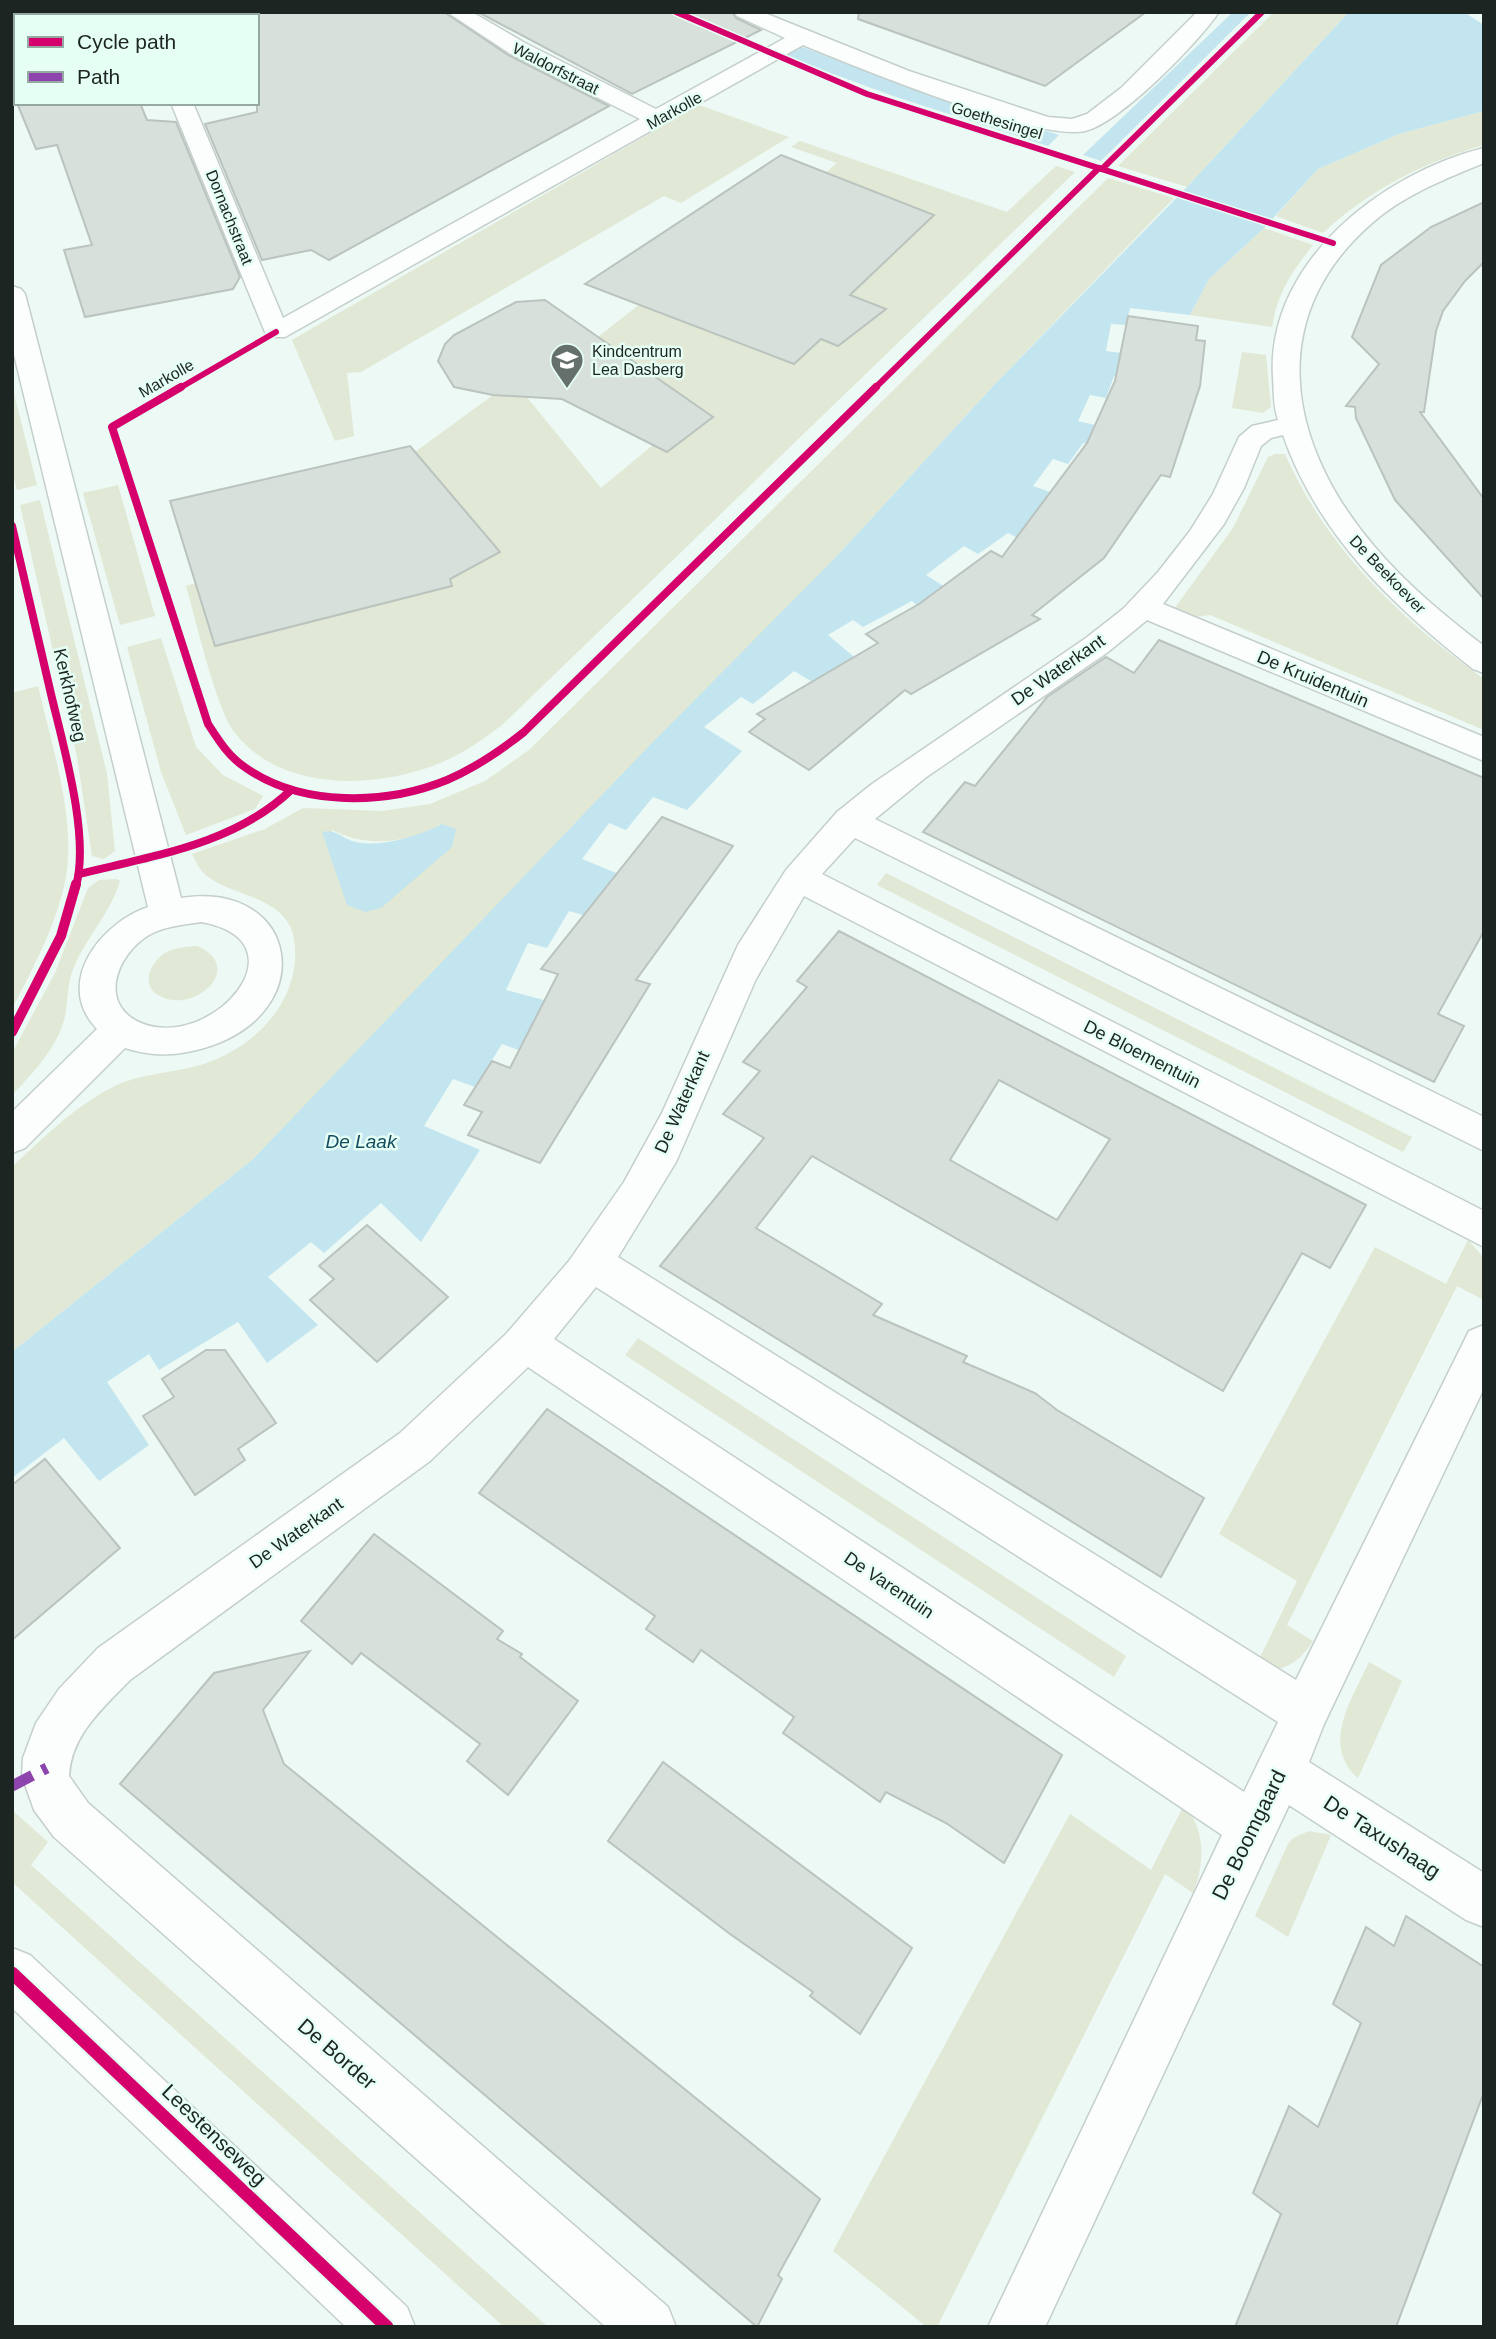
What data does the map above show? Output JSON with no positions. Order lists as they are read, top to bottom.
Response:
{
  "streets": {
    "street": [
      "Waldorfstraat",
      "Markolle",
      "Goethesingel",
      "Dornachstraat",
      "De Beekoever",
      "De Waterkant",
      "De Kruidentuin",
      "De Bloementuin",
      "De Varentuin",
      "De Boomgaard",
      "De Taxushaag",
      "De Border",
      "Leestenseweg"
    ],
    "cycle path": ["Kerkhofweg"]
  },
  "crossings": [
    ["Waldorfstraat", "Markolle"],
    ["Markolle", "Goethesingel"],
    ["Markolle", "Dornachstraat"],
    ["De Beekoever", "De Waterkant"],
    ["De Waterkant", "De Kruidentuin"],
    ["De Waterkant", "De Bloementuin"],
    ["De Waterkant", "De Varentuin"],
    ["De Waterkant", "De Border"],
    ["De Varentuin", "De Boomgaard"],
    ["De Boomgaard", "De Taxushaag"]
  ],
  "water": ["De Laak"],
  "places": {
    "school or university": ["Kindcentrum Lea Dasberg"]
  },
  "legend": ["Cycle path", "Path"]
}
